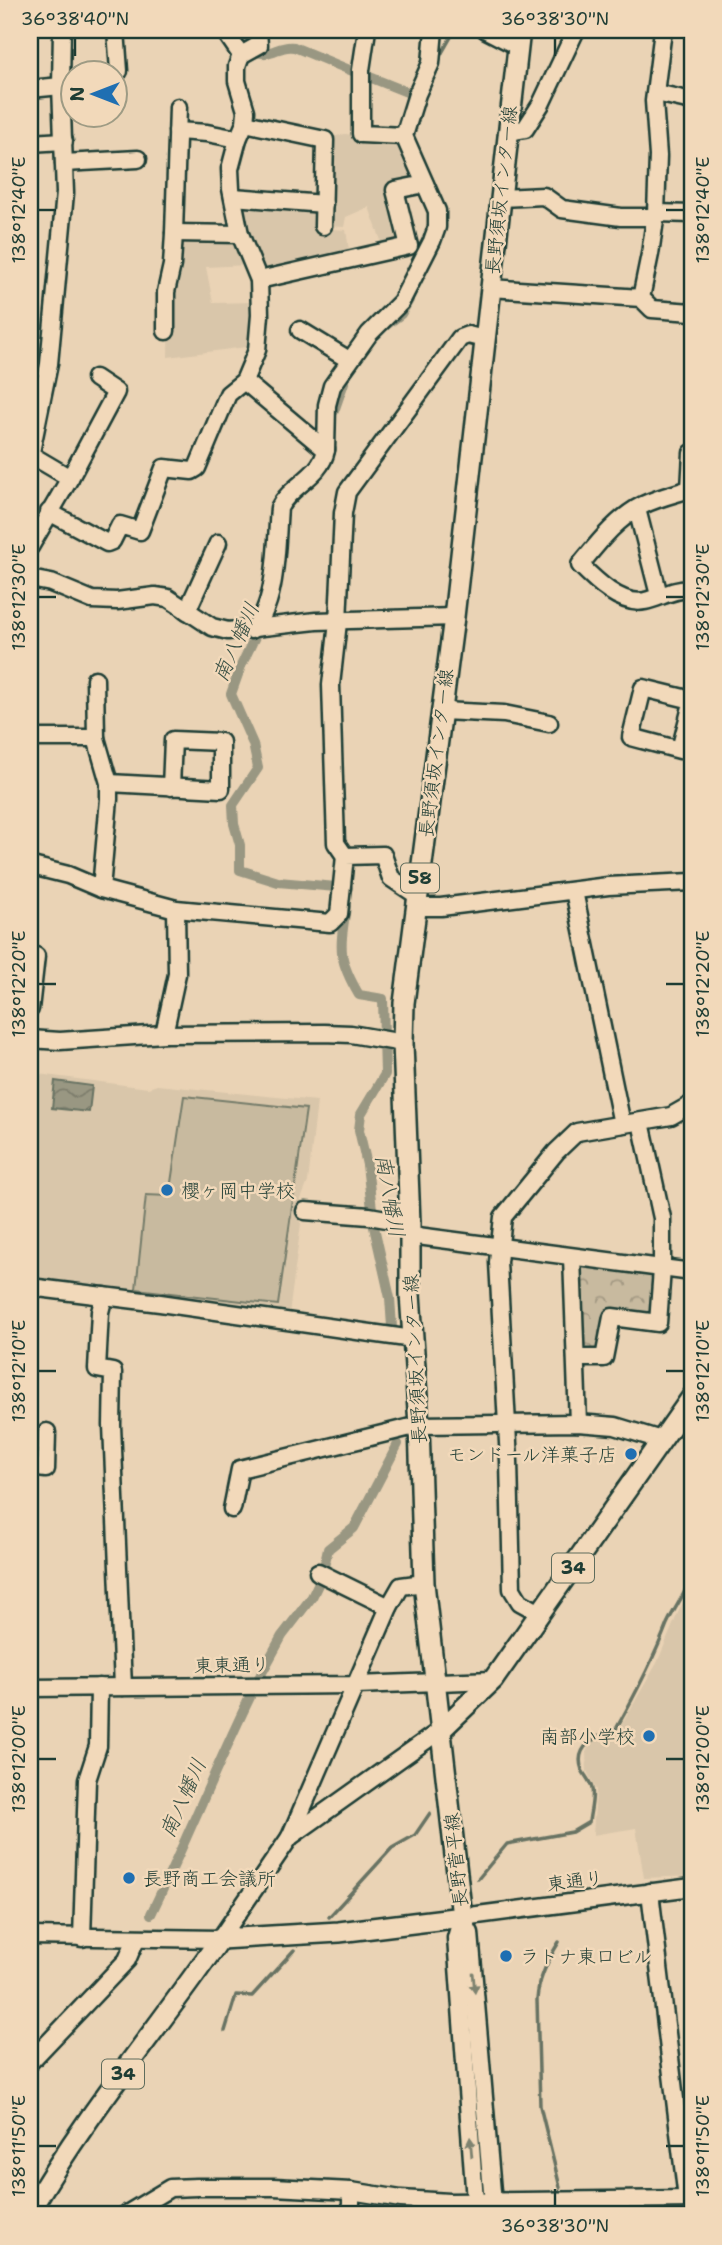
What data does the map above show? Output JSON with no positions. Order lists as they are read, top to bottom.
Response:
{
  "streets": {
    "main road": [
      "長野須坂インター線",
      "58",
      "34",
      "長野菅平線"
    ],
    "street": ["東東通り", "東通り"]
  },
  "crossings": [
    ["長野須坂インター線", "34"],
    ["長野須坂インター線", "東東通り"],
    ["長野須坂インター線", "長野菅平線"],
    ["34", "東東通り"],
    ["34", "長野菅平線"],
    ["長野菅平線", "東通り"]
  ],
  "water": ["南八幡川"],
  "places": [
    "櫻ヶ岡中学校",
    "モンドール洋菓子店",
    "南部小学校",
    "長野商工会議所",
    "ラトナ東口ビル"
  ],
  "north": "left",
  "coordinates": [
    "36°38'40\"N",
    "36°38'30\"N",
    "138°12'40\"E",
    "138°12'30\"E",
    "138°12'20\"E",
    "138°12'10\"E",
    "138°12'00\"E",
    "138°11'50\"E"
  ]
}
